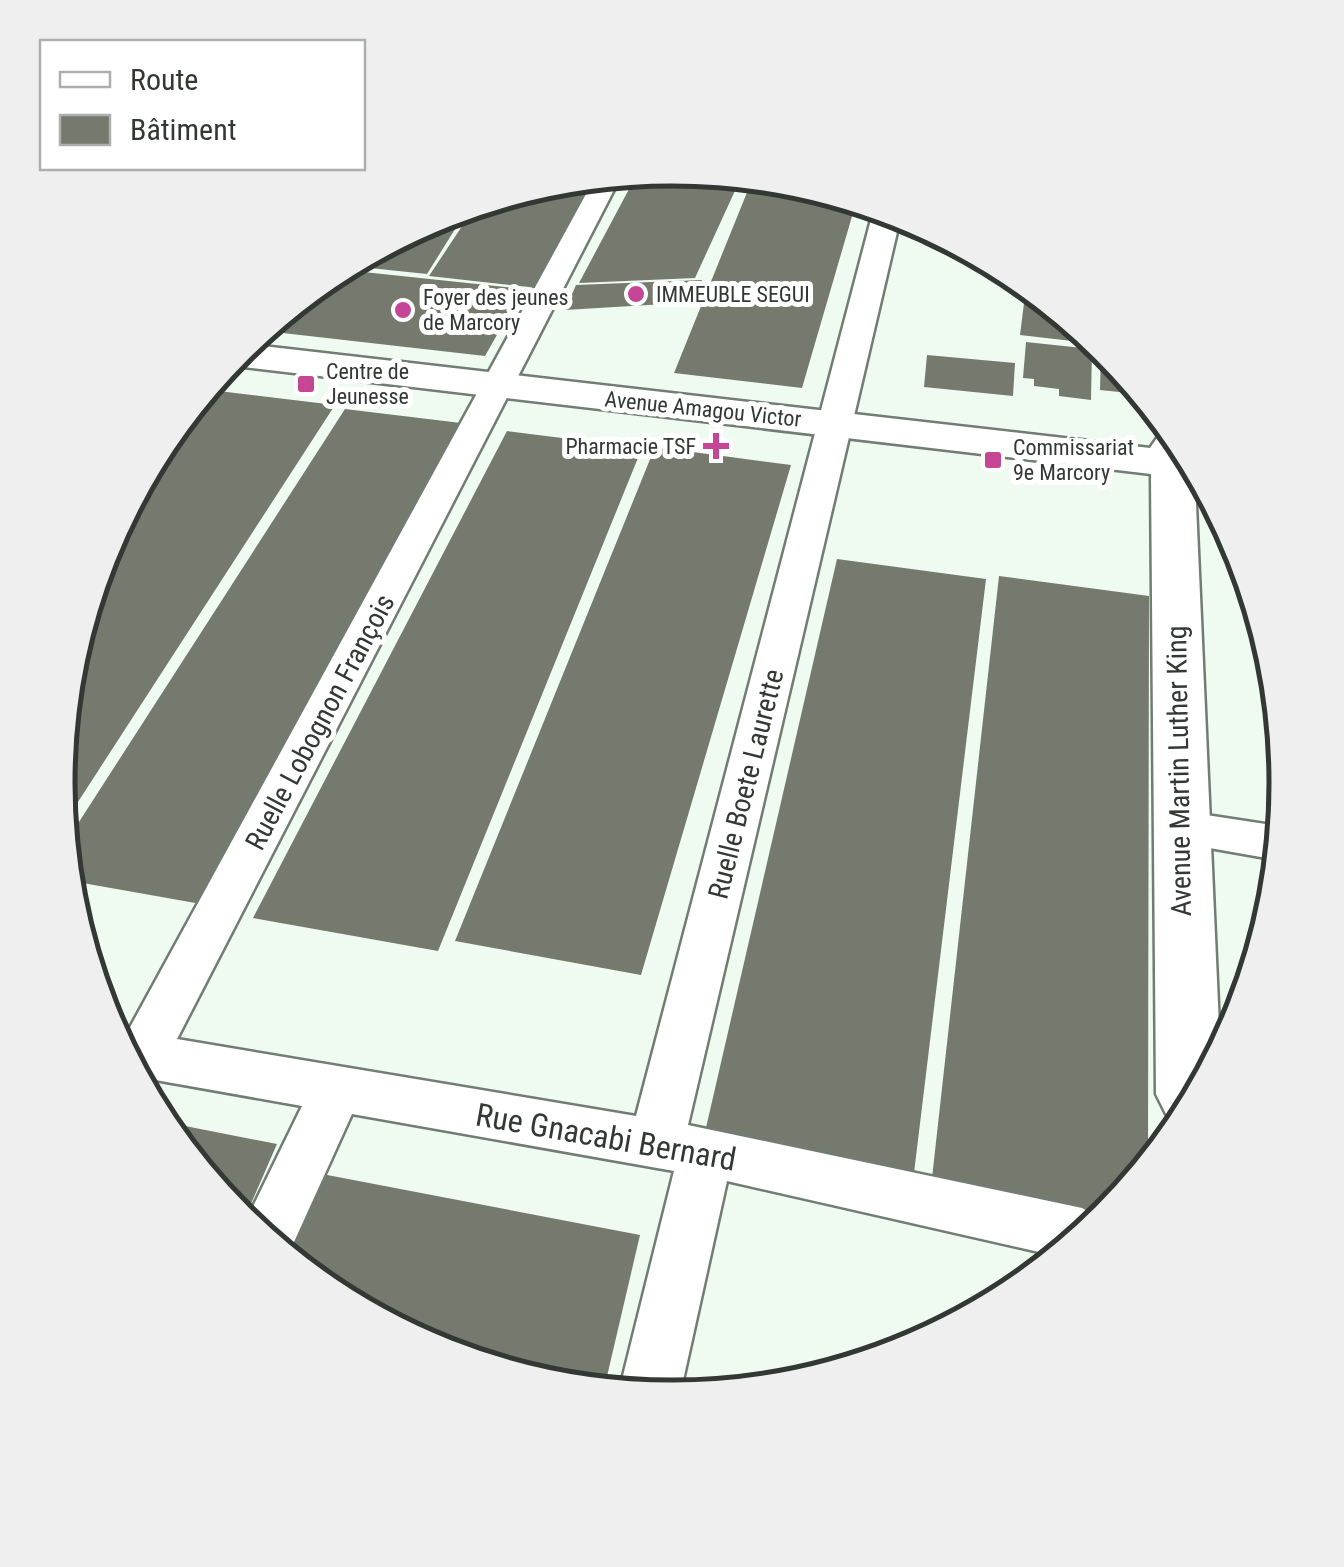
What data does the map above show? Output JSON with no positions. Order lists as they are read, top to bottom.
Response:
{
  "streets": {
    "street": [
      "Avenue Amagou Victor",
      "Ruelle Lobognon François",
      "Avenue Martin Luther King",
      "Ruelle Boete Laurette",
      "Rue Gnacabi Bernard"
    ]
  },
  "crossings": [
    ["Avenue Amagou Victor", "Ruelle Lobognon François"],
    ["Avenue Amagou Victor", "Ruelle Boete Laurette"],
    ["Ruelle Boete Laurette", "Rue Gnacabi Bernard"]
  ],
  "places": {
    "other": ["IMMEUBLE SEGUI", "Foyer des jeunes de Marcory"],
    "transit": ["Centre de Jeunesse", "Commissariat 9e Marcory"],
    "health": ["Pharmacie TSF"]
  },
  "legend": ["Route", "Bâtiment"]
}
